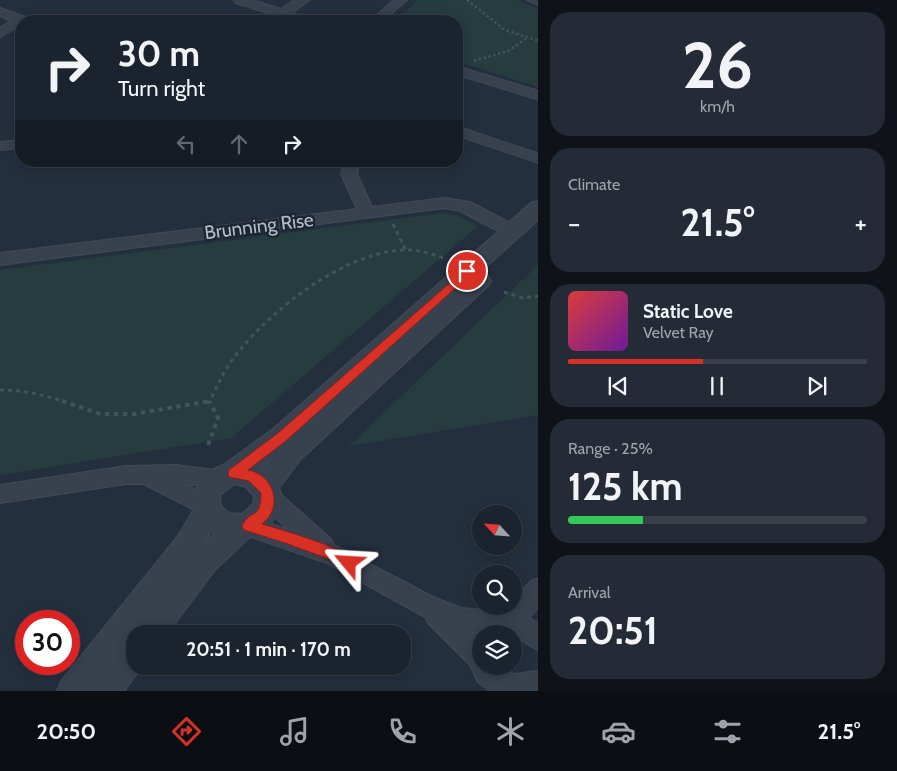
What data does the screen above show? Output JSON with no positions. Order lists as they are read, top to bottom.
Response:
{
  "streets": {
    "street": ["Brunning Rise"]
  },
  "north": "top left",
  "page": {
    "tile": [
      ["26", "km/h"],
      "Climate",
      ["Range · 25%", "125 km"],
      ["Arrival", "20:51"]
    ],
    "turn": ["30 m", "Turn right"],
    "heat": ["−", "21.5°", "+"],
    "song": ["Static Love", "Velvet Ray"],
    "limit": "30",
    "trip": "20:51 · 1 min · 170 m",
    "tabs": ["20:50", "21.5°"]
  }
}
